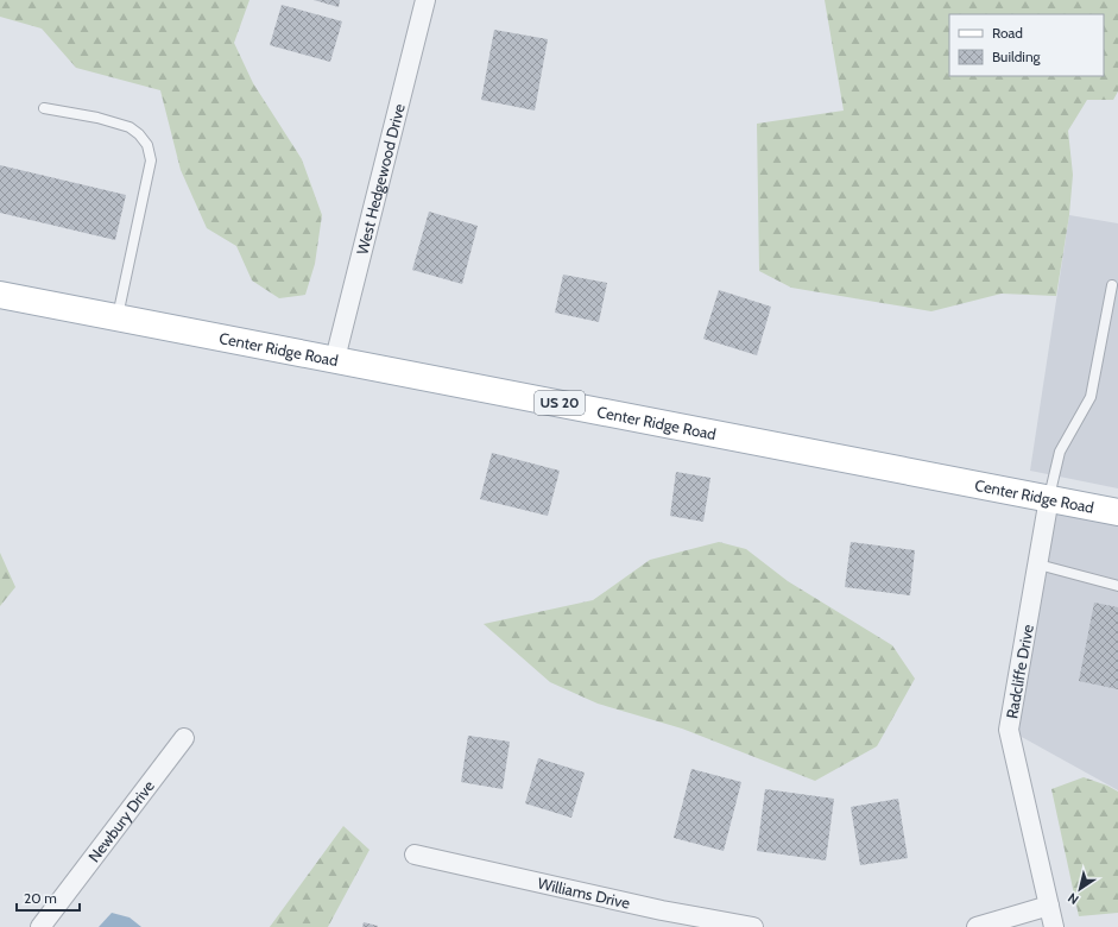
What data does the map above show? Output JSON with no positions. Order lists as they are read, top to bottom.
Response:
{
  "streets": {
    "main road": ["Center Ridge Road", "US 20"],
    "street": [
      "West Hedgewood Drive",
      "Radcliffe Drive",
      "Newbury Drive",
      "Williams Drive"
    ]
  },
  "crossings": [
    ["West Hedgewood Drive", "Center Ridge Road"],
    ["Center Ridge Road", "Radcliffe Drive"]
  ],
  "legend": ["Road", "Building"],
  "scale_bar": "20 m",
  "north": "bottom left"
}
